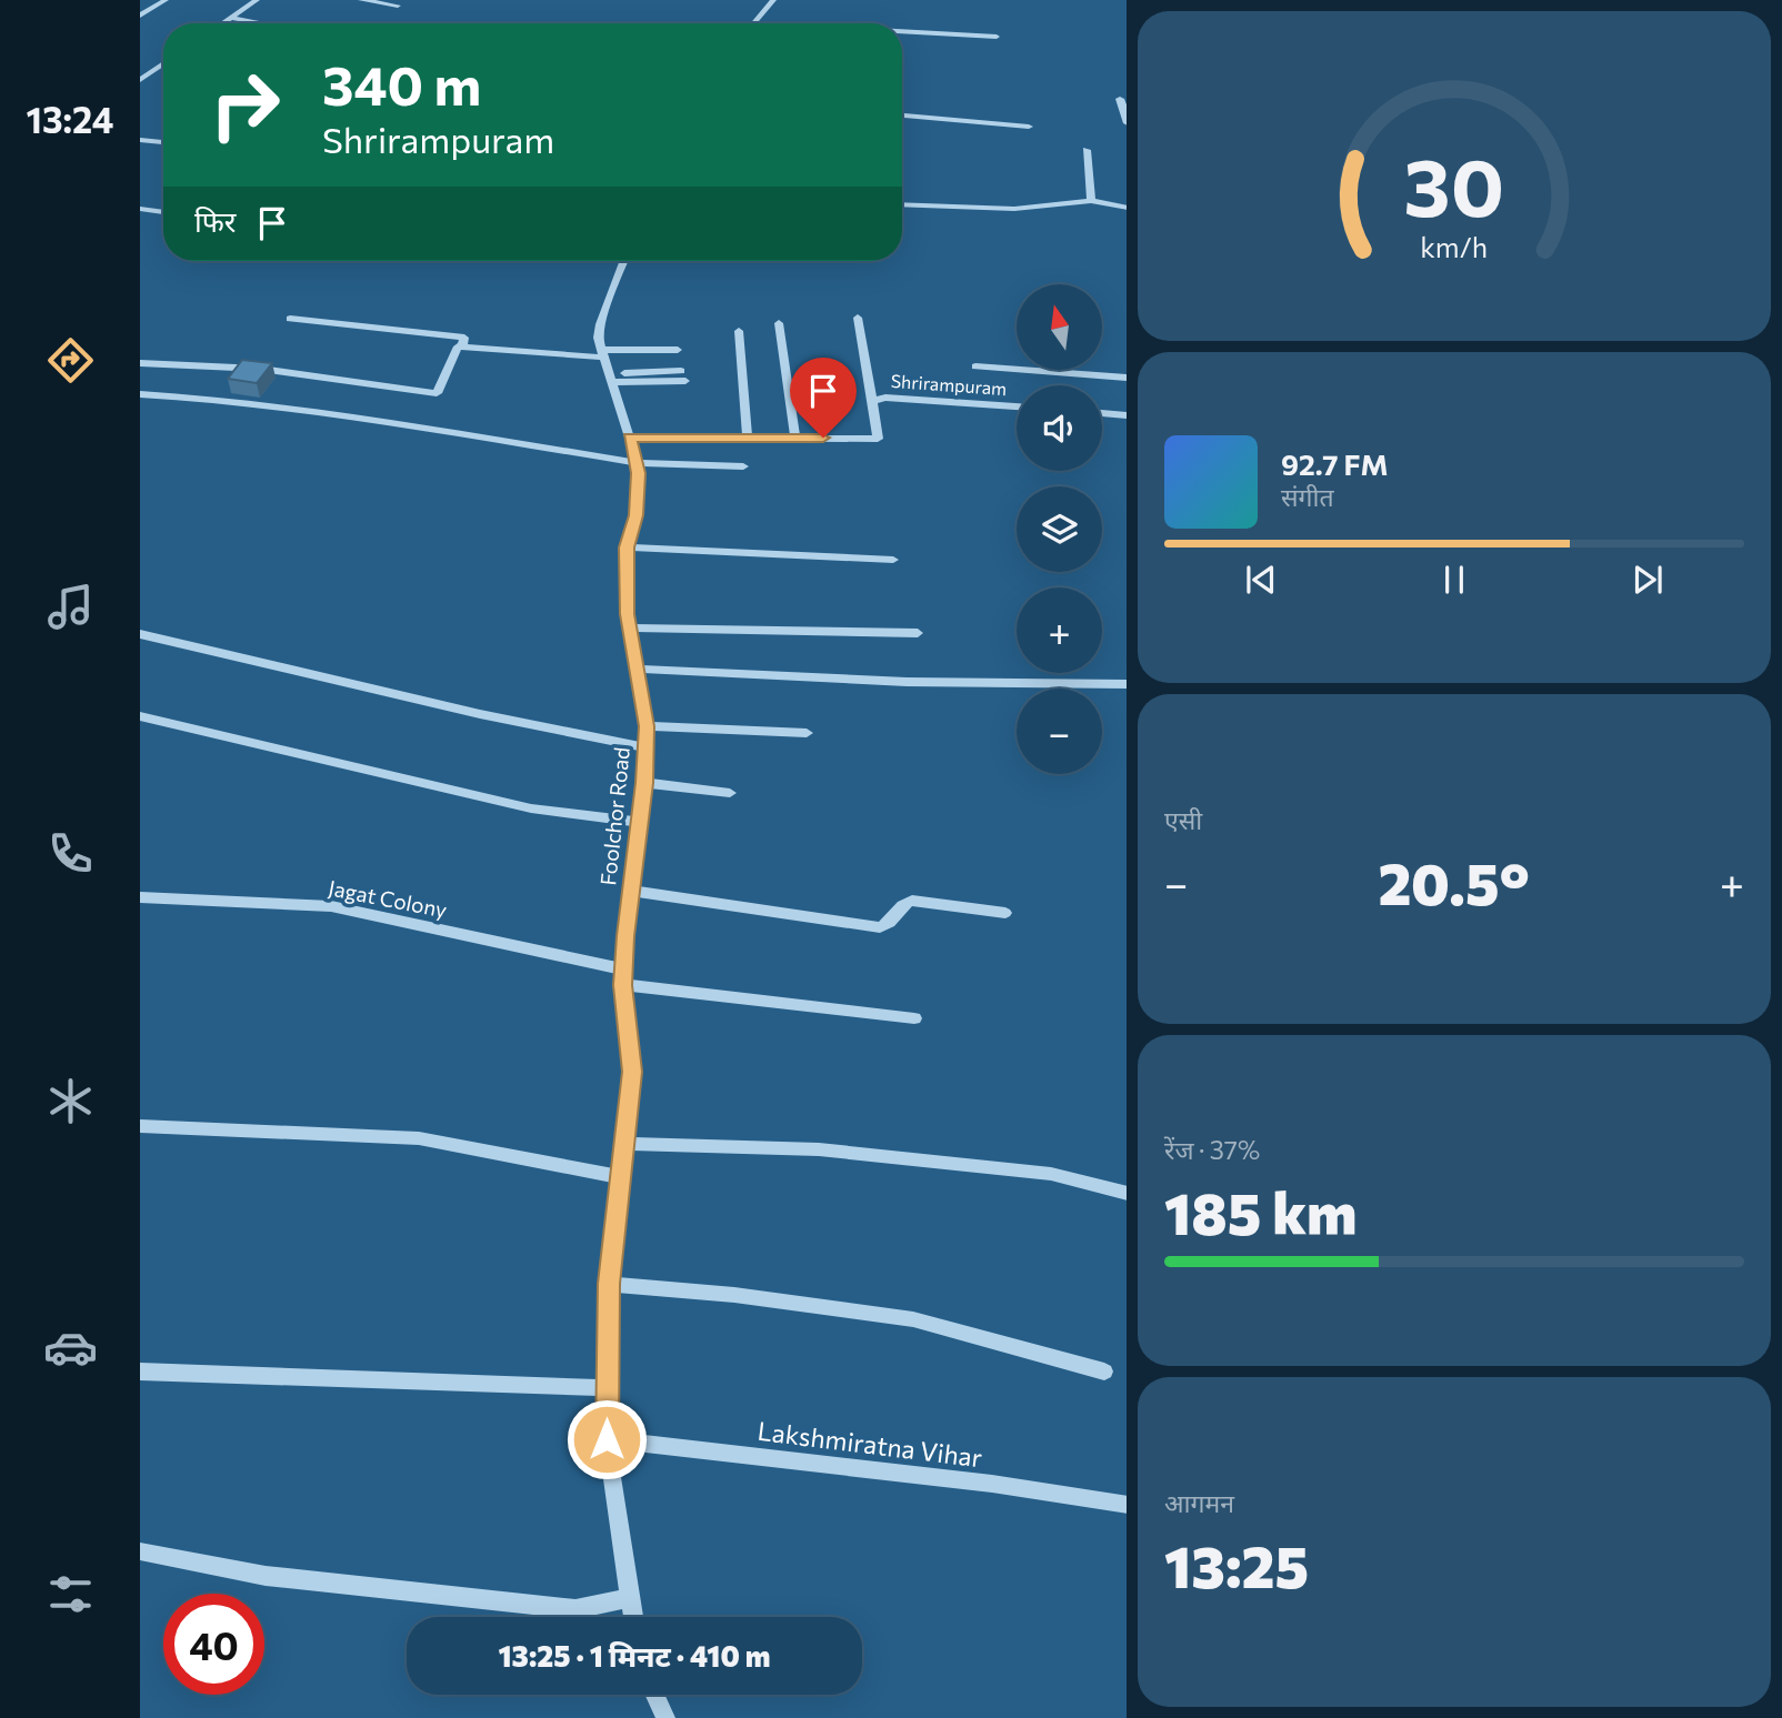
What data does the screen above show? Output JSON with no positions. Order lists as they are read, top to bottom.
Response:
{
  "streets": {
    "street": [
      "Shrirampuram",
      "Foolchor Road",
      "Jagat Colony",
      "Lakshmiratna Vihar"
    ]
  },
  "crossings": [
    ["Shrirampuram", "Foolchor Road"],
    ["Foolchor Road", "Jagat Colony"],
    ["Foolchor Road", "Lakshmiratna Vihar"]
  ],
  "north": "top",
  "page": {
    "tabs": "13:24",
    "turn": ["340 m", "Shrirampuram"],
    "then": "फिर",
    "map_buttons": ["+", "−"],
    "song": ["92.7 FM", "संगीत"],
    "tile": [
      "एसी",
      ["रेंज · 37%", "185 km"],
      ["आगमन", "13:25"]
    ],
    "heat": ["−", "20.5°", "+"],
    "limit": "40",
    "trip": "13:25 · 1 मिनट · 410 m",
    "gauge": ["30", "km/h"]
  }
}
